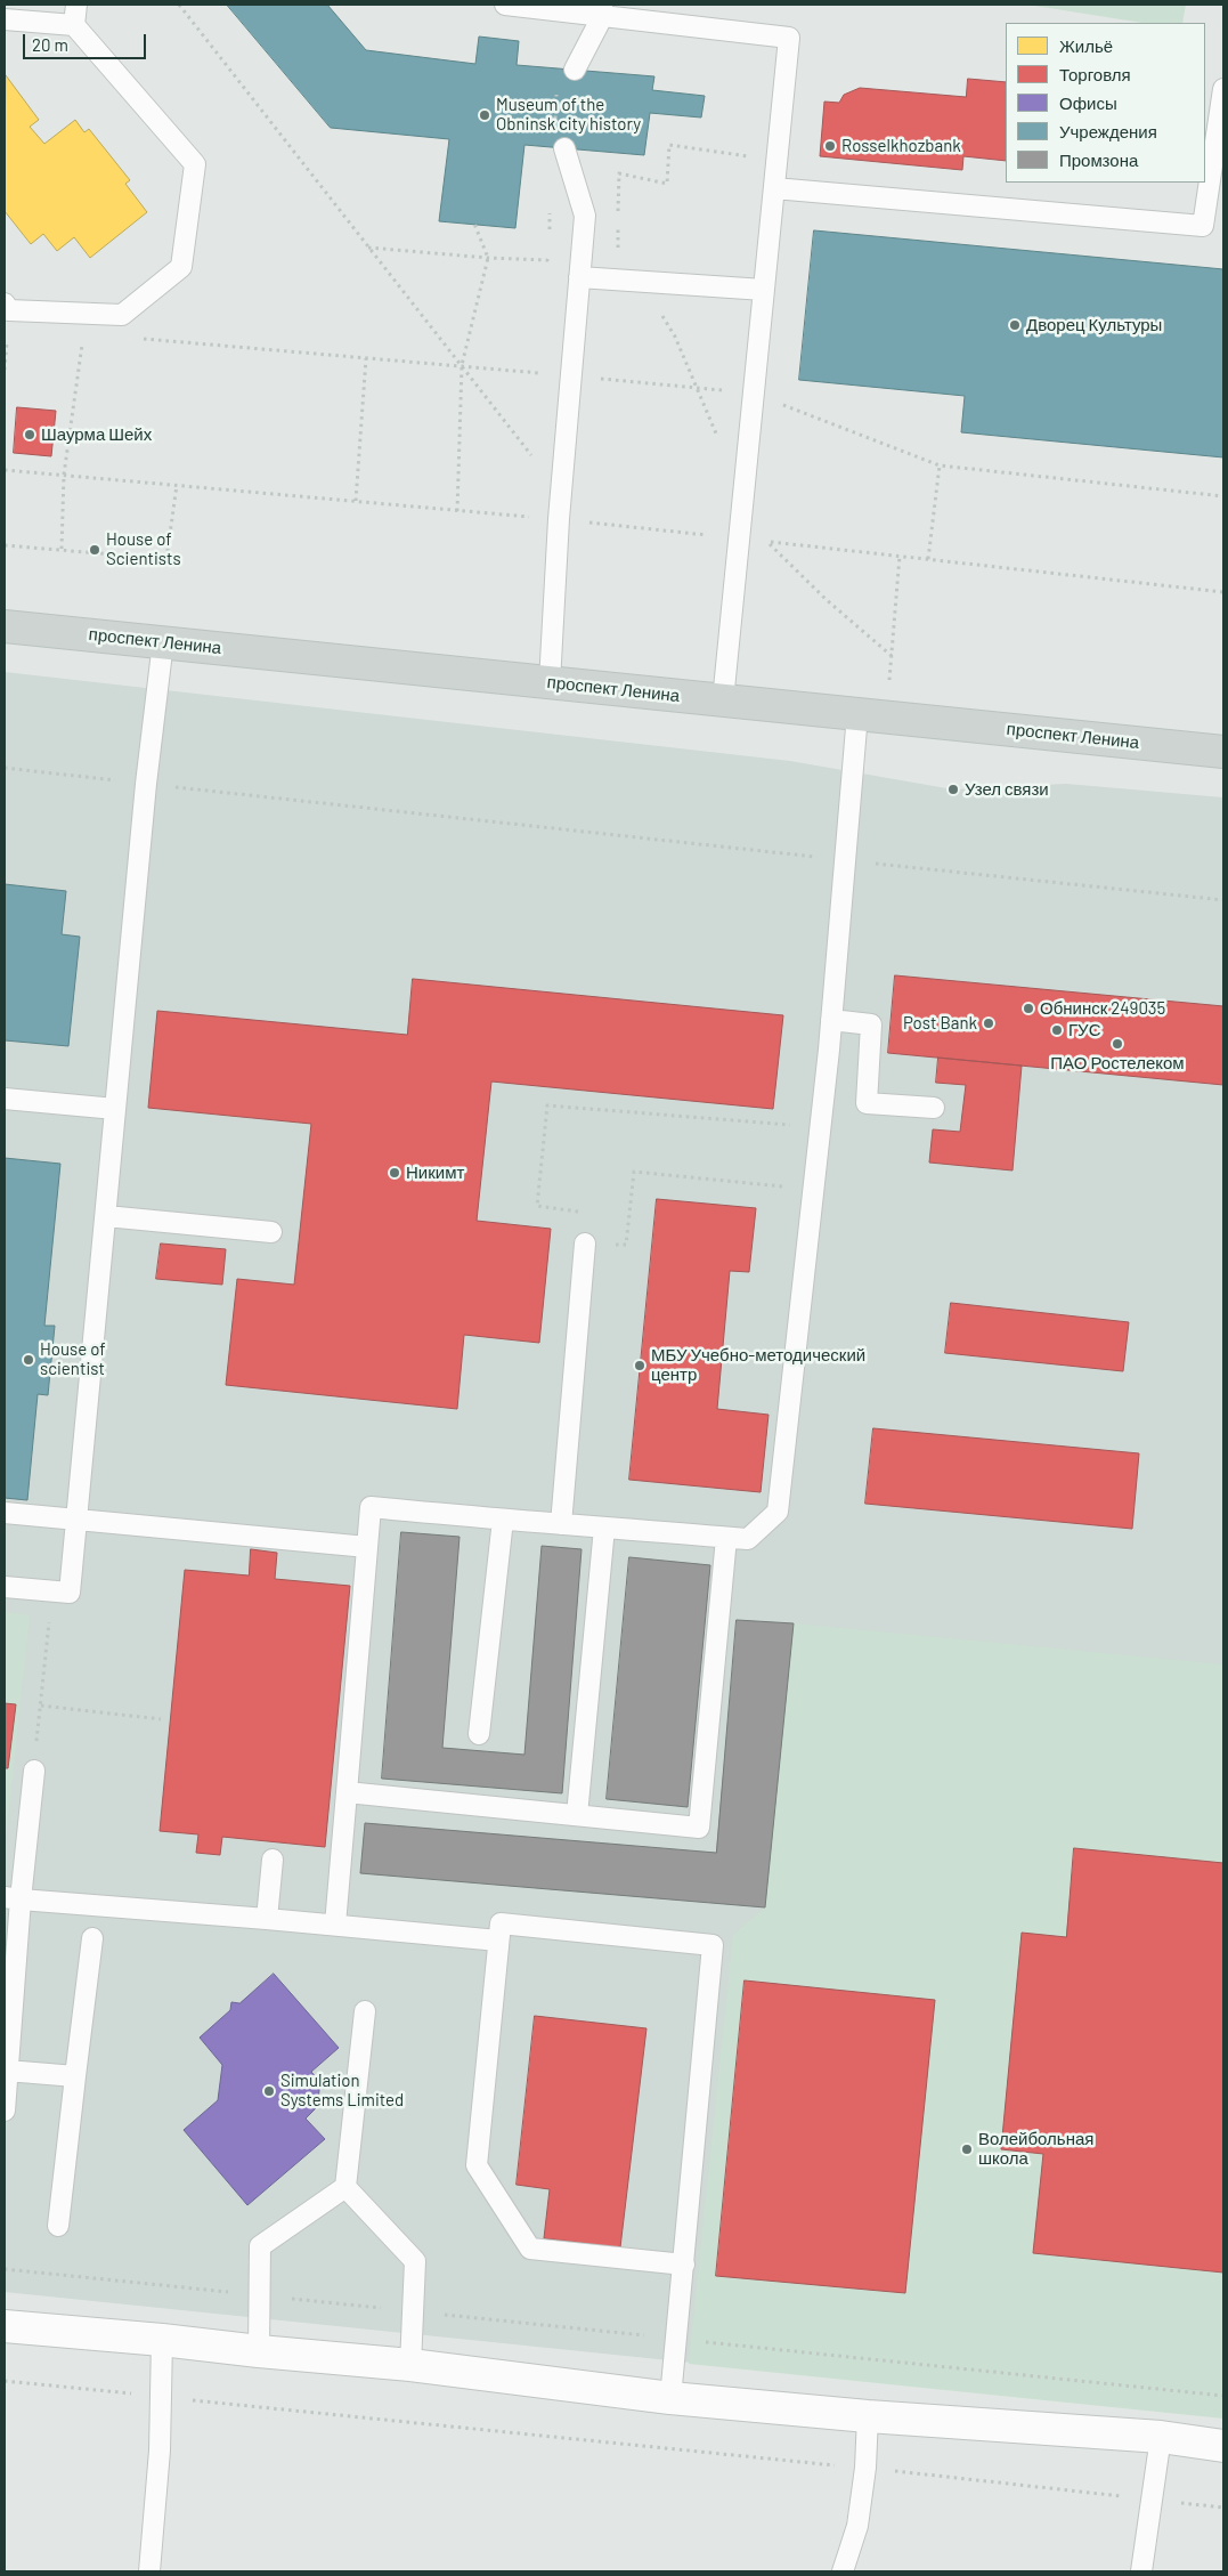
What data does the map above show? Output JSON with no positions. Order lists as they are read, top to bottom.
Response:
{
  "streets": {
    "main road": ["проспект Ленина"]
  },
  "places": [
    "Museum of the Obninsk сity history",
    "Rosselkhozbank",
    "Дворец Культуры",
    "Шаурма Шейх",
    "House of Scientists",
    "Узел связи",
    "Обнинск 249035",
    "Post Bank",
    "ГУС",
    "ПАО Ростелеком",
    "Никимт",
    "House of scientist",
    "МБУ Учебно-методический центр",
    "Simulation Systems Limited",
    "Волейбольная школа"
  ],
  "legend": [
    "Жильё",
    "Торговля",
    "Офисы",
    "Учреждения",
    "Промзона"
  ],
  "scale_bar": "20 m"
}
